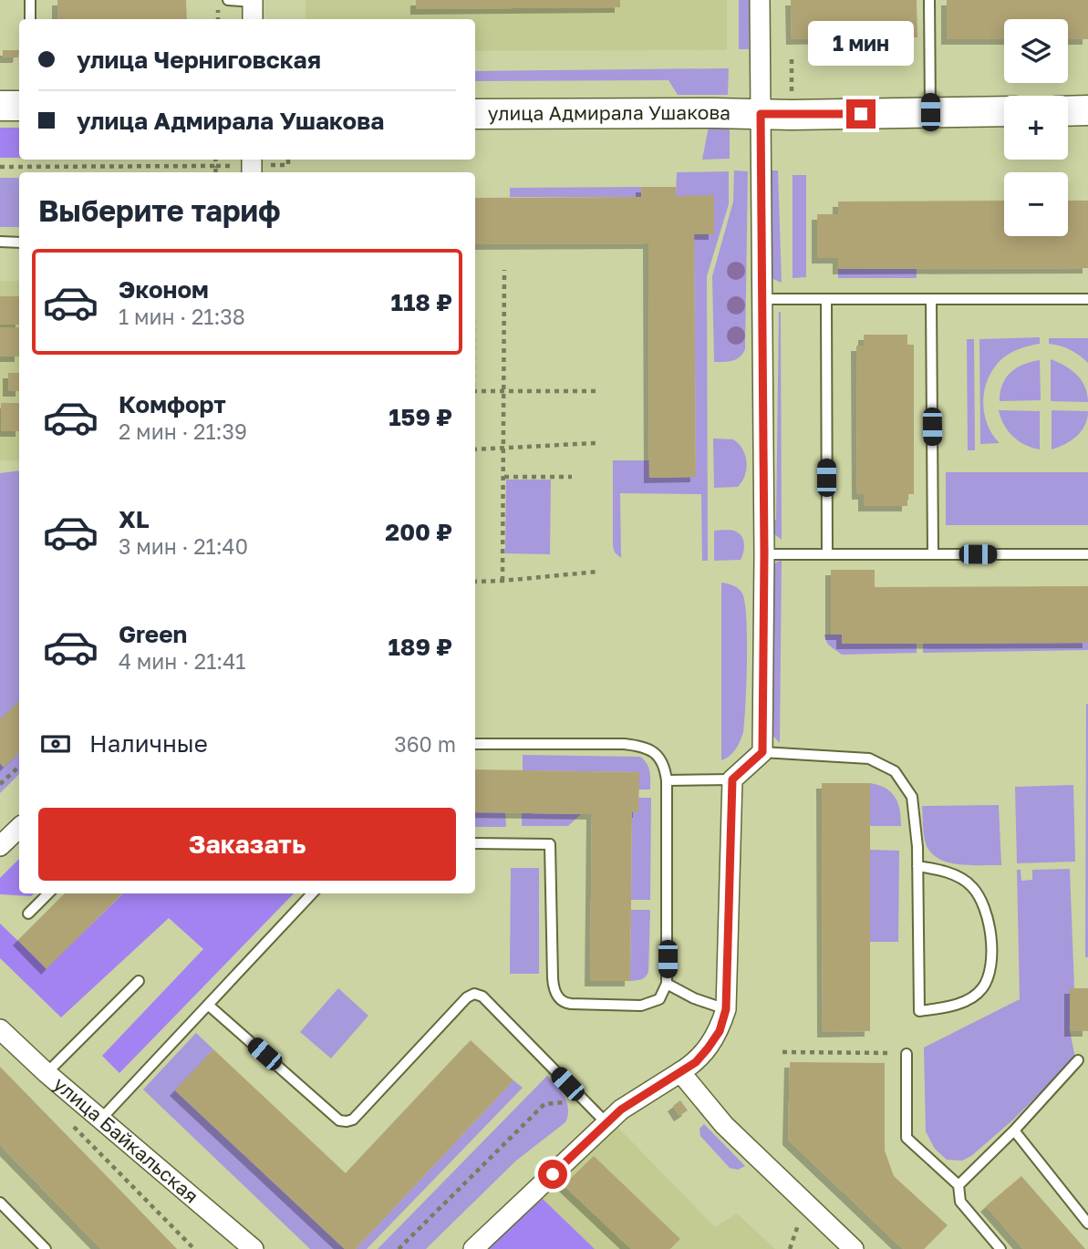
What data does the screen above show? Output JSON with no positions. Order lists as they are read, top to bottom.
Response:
{
  "streets": {
    "street": ["улица Адмирала Ушакова", "улица Байкальская"]
  },
  "page": {
    "map_buttons": ["+", "−"],
    "banner": ["улица Черниговская", "улица Адмирала Ушакова"],
    "bubble": "1 мин",
    "heading": "Выберите тариф",
    "list": [
      {
        "name": "Эконом",
        "note": "1 мин · 21:38",
        "value": "118 ₽"
      },
      {
        "name": "Комфорт",
        "note": "2 мин · 21:39",
        "value": "159 ₽"
      },
      {
        "name": "XL",
        "note": "3 мин · 21:40",
        "value": "200 ₽"
      },
      {
        "name": "Green",
        "note": "4 мин · 21:41",
        "value": "189 ₽"
      }
    ],
    "pay": ["Наличные", "360 m"],
    "buttons": "Заказать"
  }
}
